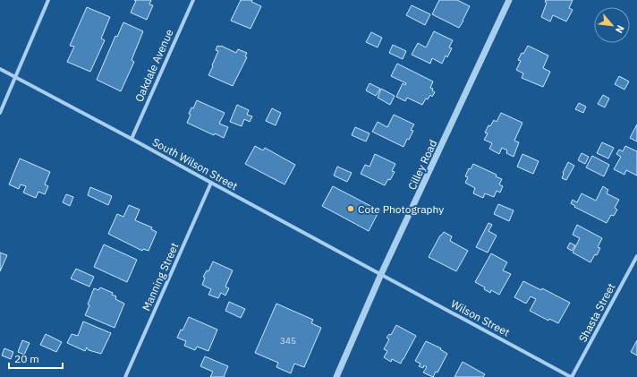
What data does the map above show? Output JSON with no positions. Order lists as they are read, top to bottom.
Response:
{
  "streets": {
    "street": [
      "Oakdale Avenue",
      "South Wilson Street",
      "Cilley Road",
      "Manning Street",
      "Shasta Street",
      "Wilson Street"
    ]
  },
  "crossings": [
    ["Oakdale Avenue", "South Wilson Street"],
    ["South Wilson Street", "Cilley Road"],
    ["South Wilson Street", "Manning Street"],
    ["South Wilson Street", "Wilson Street"],
    ["Cilley Road", "Wilson Street"],
    ["Shasta Street", "Wilson Street"]
  ],
  "places": ["Cote Photography"],
  "house_numbers": ["345"],
  "scale_bar": "20 m",
  "north": "bottom right"
}
